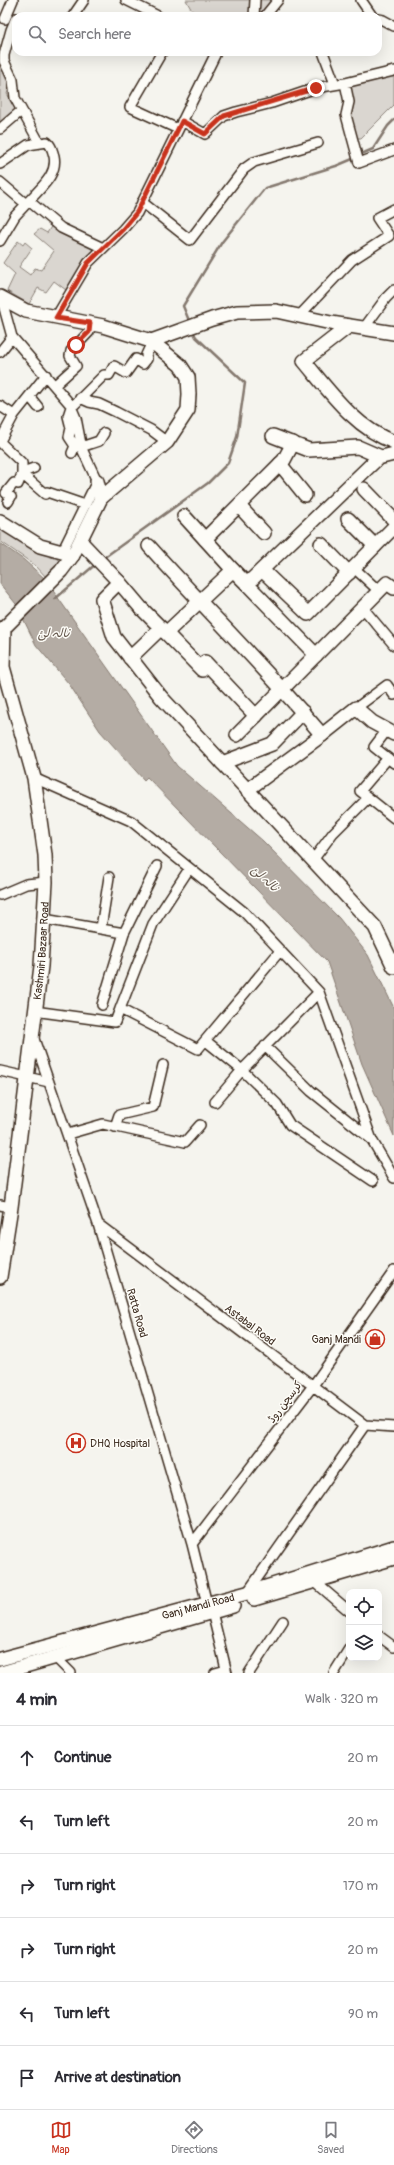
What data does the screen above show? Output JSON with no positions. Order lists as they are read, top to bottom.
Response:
{
  "streets": {
    "street": [
      "Kashmiri Bazaar Road",
      "Ratta Road",
      "Astabal Road",
      "کرسچن روڈ",
      "Ganj Mandi Road"
    ]
  },
  "crossings": [
    ["Kashmiri Bazaar Road", "Ratta Road"],
    ["Ratta Road", "Astabal Road"],
    ["Ratta Road", "کرسچن روڈ"],
    ["Ratta Road", "Ganj Mandi Road"],
    ["Astabal Road", "کرسچن روڈ"]
  ],
  "water": ["نالہ لئ"],
  "places": {
    "shop": ["Ganj Mandi"],
    "hospital": ["DHQ Hospital"]
  },
  "page": {
    "search": "Search here",
    "heading": ["4 min", "Walk · 320 m"],
    "list": [
      ["Continue", "20 m"],
      ["Turn left", "20 m"],
      ["Turn right", "170 m"],
      ["Turn right", "20 m"],
      ["Turn left", "90 m"],
      "Arrive at destination"
    ],
    "nav": ["Map", "Directions", "Saved"]
  }
}
